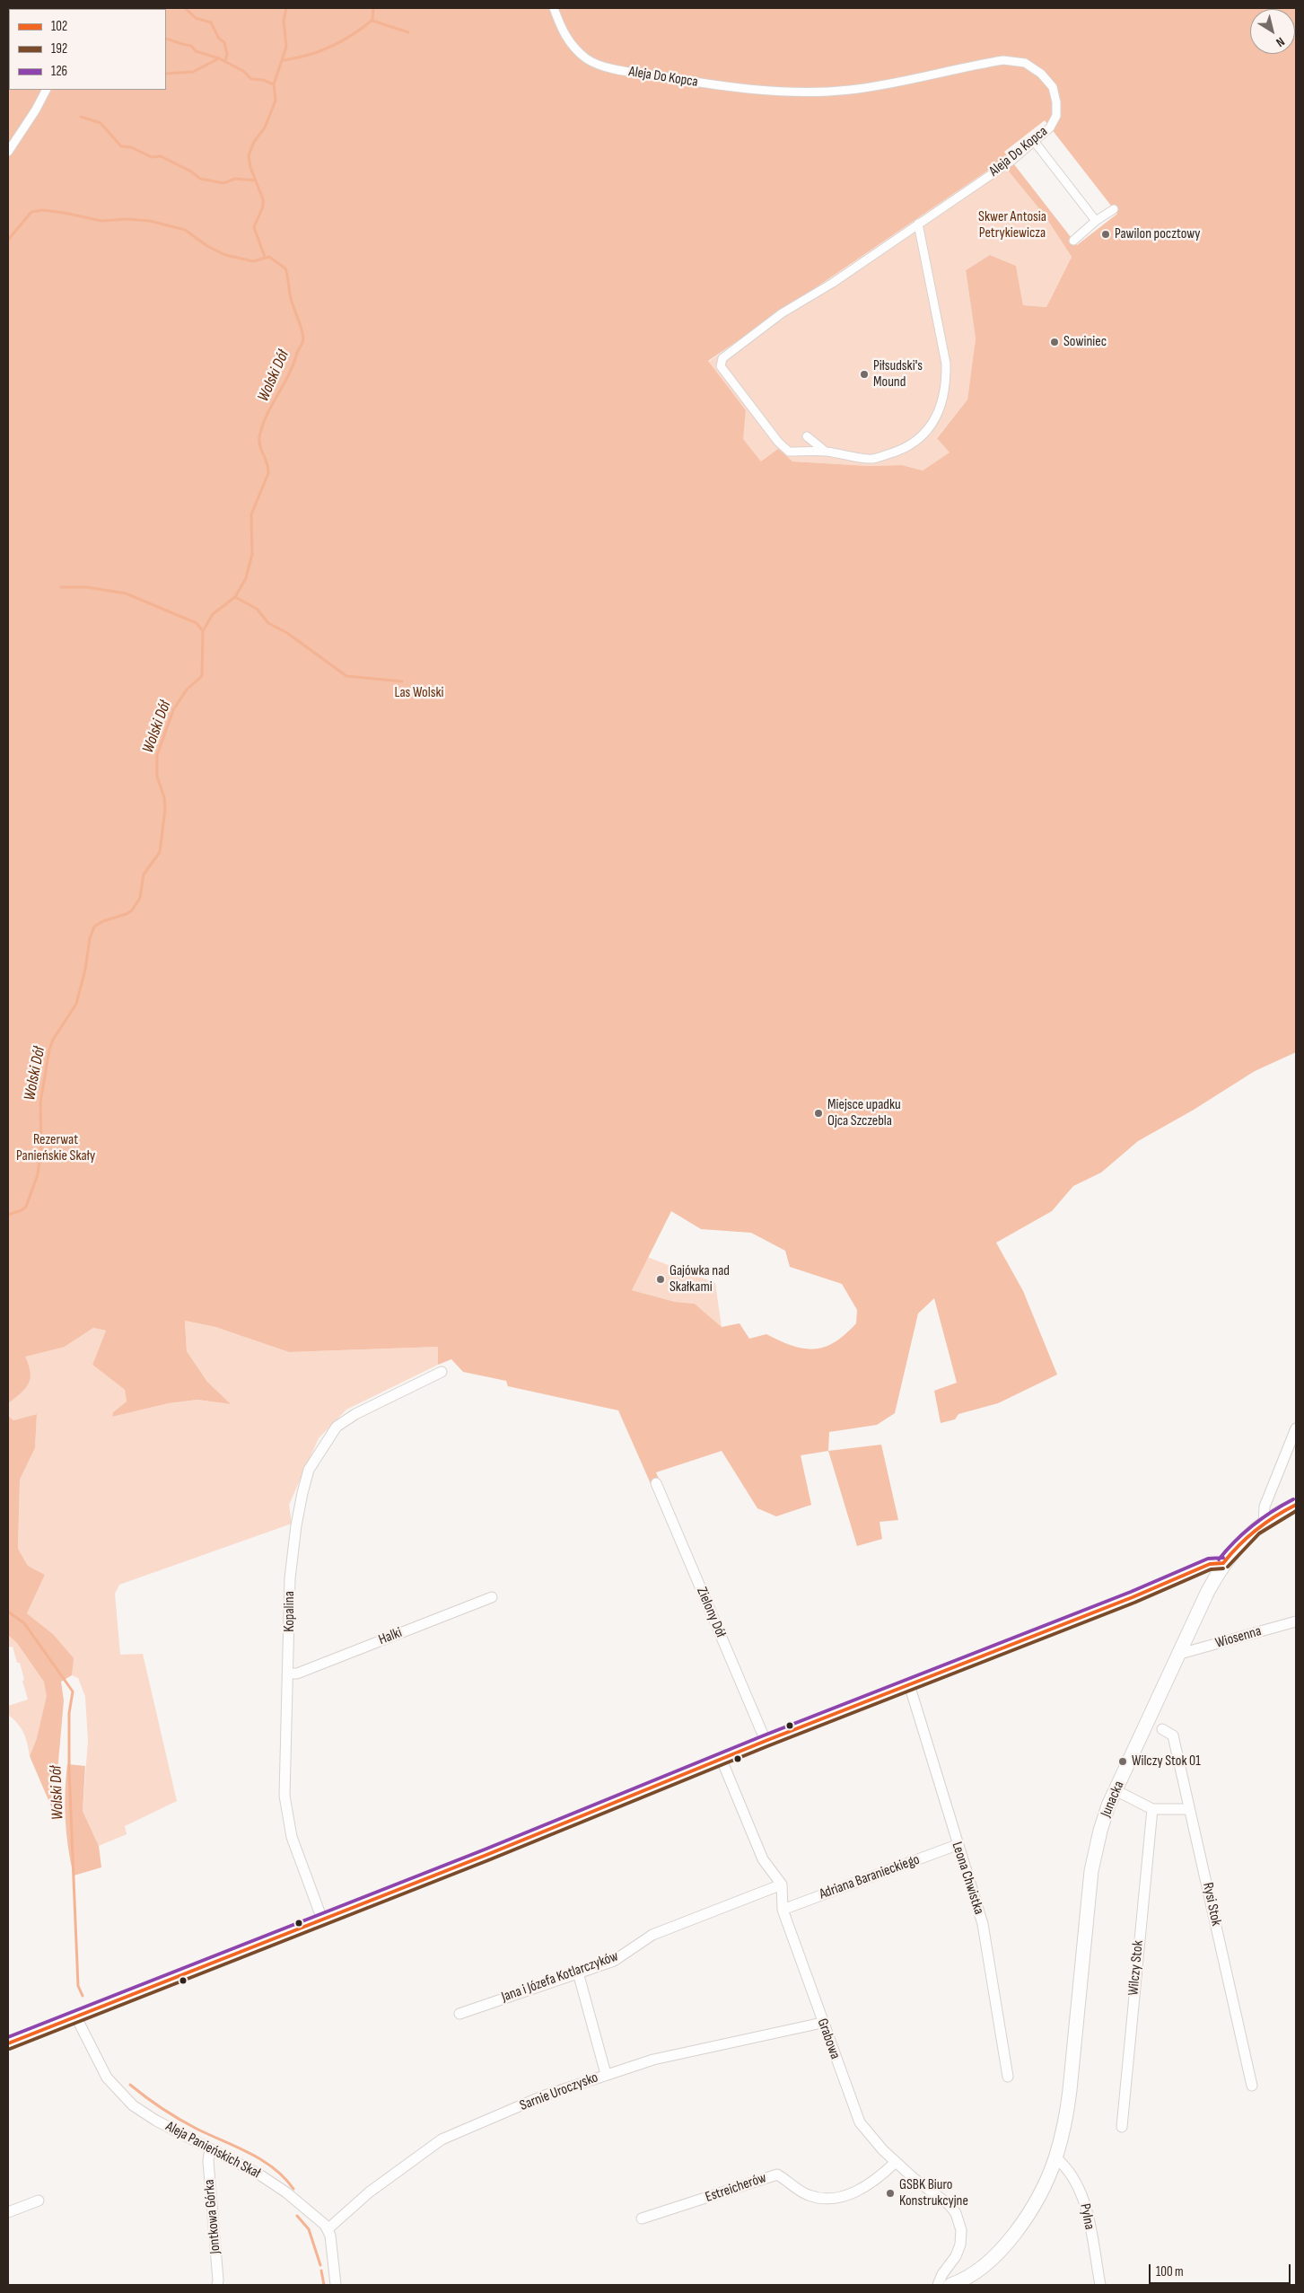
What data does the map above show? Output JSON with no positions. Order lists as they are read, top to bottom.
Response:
{
  "streets": {
    "street": [
      "Aleja Do Kopca",
      "Kopalina",
      "Zielony Dół",
      "Halki",
      "Wiosenna",
      "Junacka",
      "Adriana Baranieckiego",
      "Leona Chwistka",
      "Rysi Stok",
      "Wilczy Stok",
      "Jana i Józefa Kotlarczyków",
      "Grabowa",
      "Sarnie Uroczysko",
      "Aleja Panieńskich Skał",
      "Estreicherów",
      "Jontkowa Górka",
      "Pylna"
    ]
  },
  "crossings": [
    ["Kopalina", "Halki"],
    ["Wiosenna", "Junacka"],
    ["Junacka", "Pylna"],
    ["Adriana Baranieckiego", "Leona Chwistka"],
    ["Adriana Baranieckiego", "Grabowa"],
    ["Jana i Józefa Kotlarczyków", "Grabowa"],
    ["Grabowa", "Sarnie Uroczysko"],
    ["Grabowa", "Estreicherów"],
    ["Sarnie Uroczysko", "Aleja Panieńskich Skał"],
    ["Aleja Panieńskich Skał", "Jontkowa Górka"]
  ],
  "water": ["Wolski Dół"],
  "parks": ["Skwer Antosia Petrykiewicza", "Las Wolski", "Rezerwat Panieńskie Skały"],
  "places": [
    "Pawilon pocztowy",
    "Sowiniec",
    "Piłsudski's Mound",
    "Miejsce upadku Ojca Szczebla",
    "Gajówka nad Skałkami",
    "Wilczy Stok 01",
    "GSBK Biuro Konstrukcyjne"
  ],
  "lines": ["transit line 126", "transit line 102", "transit line 192"],
  "legend": ["102", "192", "126"],
  "scale_bar": "100 m",
  "north": "bottom right"
}
